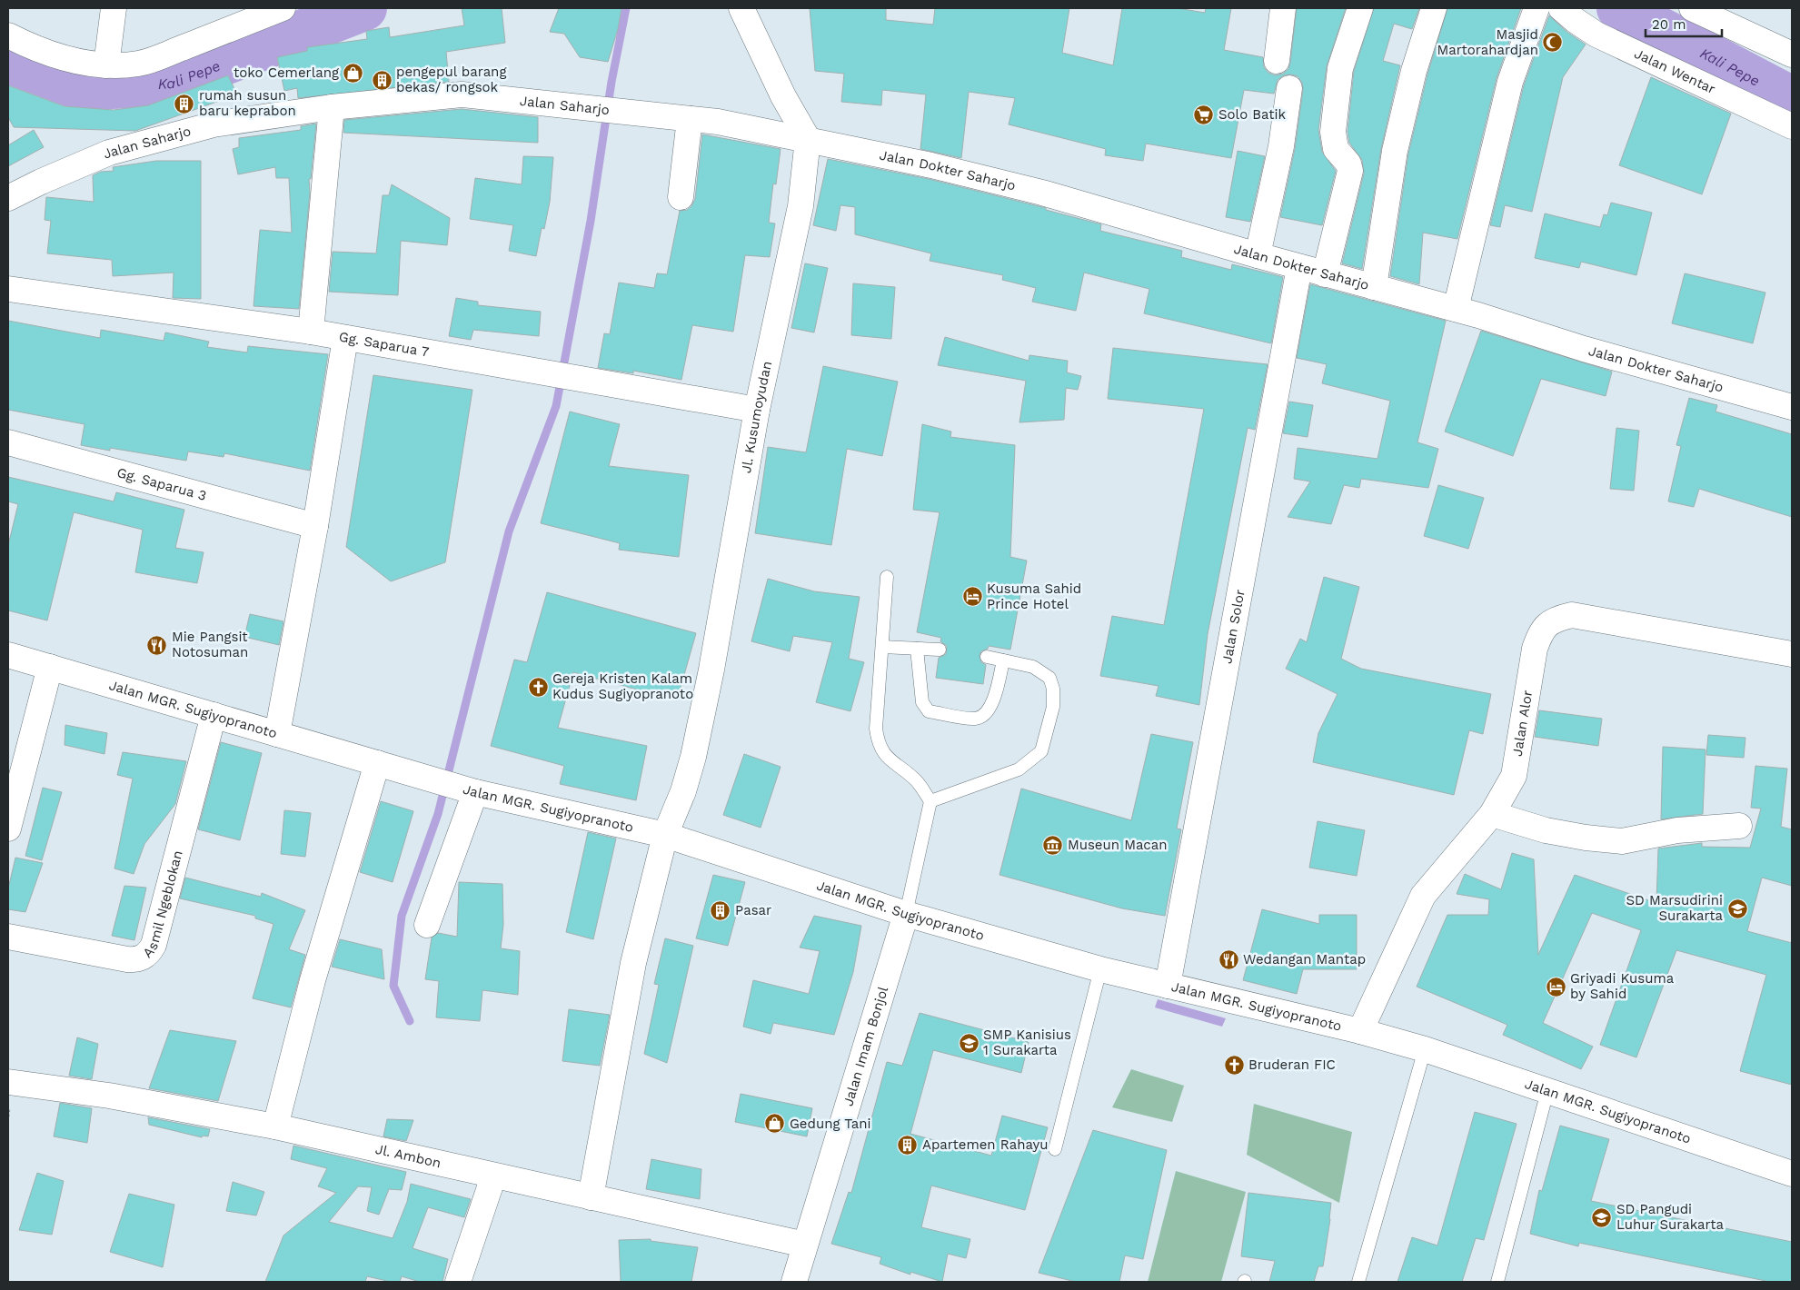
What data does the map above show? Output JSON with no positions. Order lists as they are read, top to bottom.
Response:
{
  "streets": {
    "street": [
      "Jalan Wentar",
      "Jalan Saharjo",
      "Jalan Dokter Saharjo",
      "Gg. Saparua 7",
      "Jl. Kusumoyudan",
      "Gg. Saparua 3",
      "Jalan Solor",
      "Jalan MGR. Sugiyopranoto",
      "Jalan Alor",
      "Asmil Ngeblokan",
      "Jalan Imam Bonjol",
      "Jl. Ambon"
    ]
  },
  "crossings": [
    ["Jalan Saharjo", "Jalan Dokter Saharjo"],
    ["Jalan Saharjo", "Jl. Kusumoyudan"],
    ["Jalan Dokter Saharjo", "Jl. Kusumoyudan"],
    ["Jalan Dokter Saharjo", "Jalan Solor"],
    ["Gg. Saparua 7", "Jl. Kusumoyudan"],
    ["Jl. Kusumoyudan", "Jalan MGR. Sugiyopranoto"],
    ["Jl. Kusumoyudan", "Jl. Ambon"],
    ["Jalan Solor", "Jalan MGR. Sugiyopranoto"],
    ["Jalan MGR. Sugiyopranoto", "Jalan Alor"],
    ["Jalan MGR. Sugiyopranoto", "Asmil Ngeblokan"],
    ["Jalan MGR. Sugiyopranoto", "Jalan Imam Bonjol"],
    ["Jalan Imam Bonjol", "Jl. Ambon"]
  ],
  "water": ["Kali Pepe"],
  "places": {
    "mosque": ["Masjid Martorahardjan"],
    "shop": ["toko Cemerlang", "Gedung Tani"],
    "building": [
      "pengepul barang bekas/ rongsok",
      "rumah susun baru keprabon",
      "Pasar",
      "Apartemen Rahayu"
    ],
    "supermarket": ["Solo Batik"],
    "hotel": ["Kusuma Sahid Prince Hotel", "Griyadi Kusuma by Sahid"],
    "restaurant": ["Mie Pangsit Notosuman", "Wedangan Mantap"],
    "church": ["Gereja Kristen Kalam Kudus Sugiyopranoto", "Bruderan FIC"],
    "museum": ["Museun Macan"],
    "school or university": ["SD Marsudirini Surakarta", "SMP Kanisius 1 Surakarta", "SD Pangudi Luhur Surakarta"]
  },
  "scale_bar": "20 m"
}
